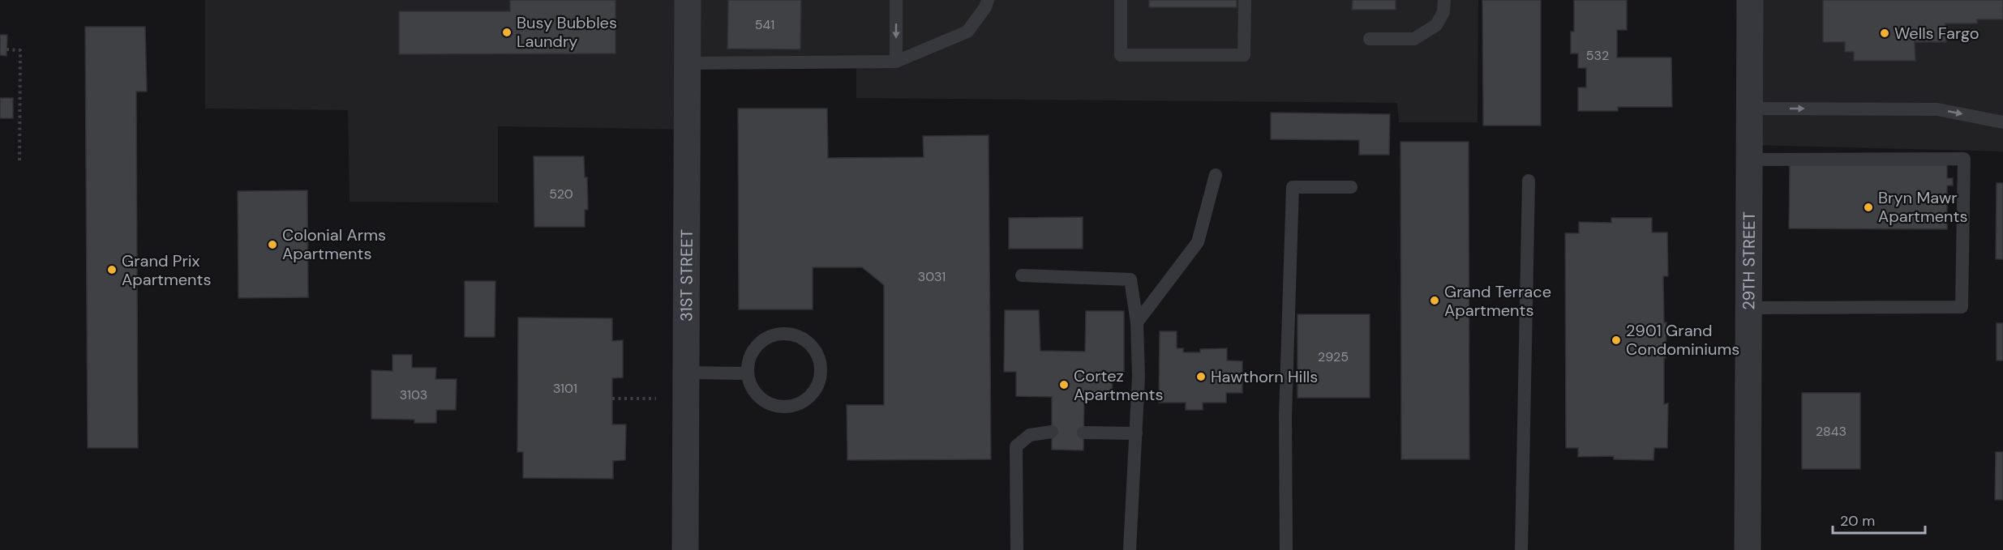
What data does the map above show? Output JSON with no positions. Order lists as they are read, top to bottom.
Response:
{
  "streets": {
    "street": ["29TH STREET", "31ST STREET"]
  },
  "places": [
    "Busy Bubbles Laundry",
    "Wells Fargo",
    "Bryn Mawr Apartments",
    "Colonial Arms Apartments",
    "Grand Prix Apartments",
    "Grand Terrace Apartments",
    "2901 Grand Condominiums",
    "Hawthorn Hills",
    "Cortez Apartments"
  ],
  "house_numbers": [
    "541",
    "532",
    "520",
    "3031",
    "2925",
    "3101",
    "3103",
    "2843"
  ],
  "scale_bar": "20 m"
}
